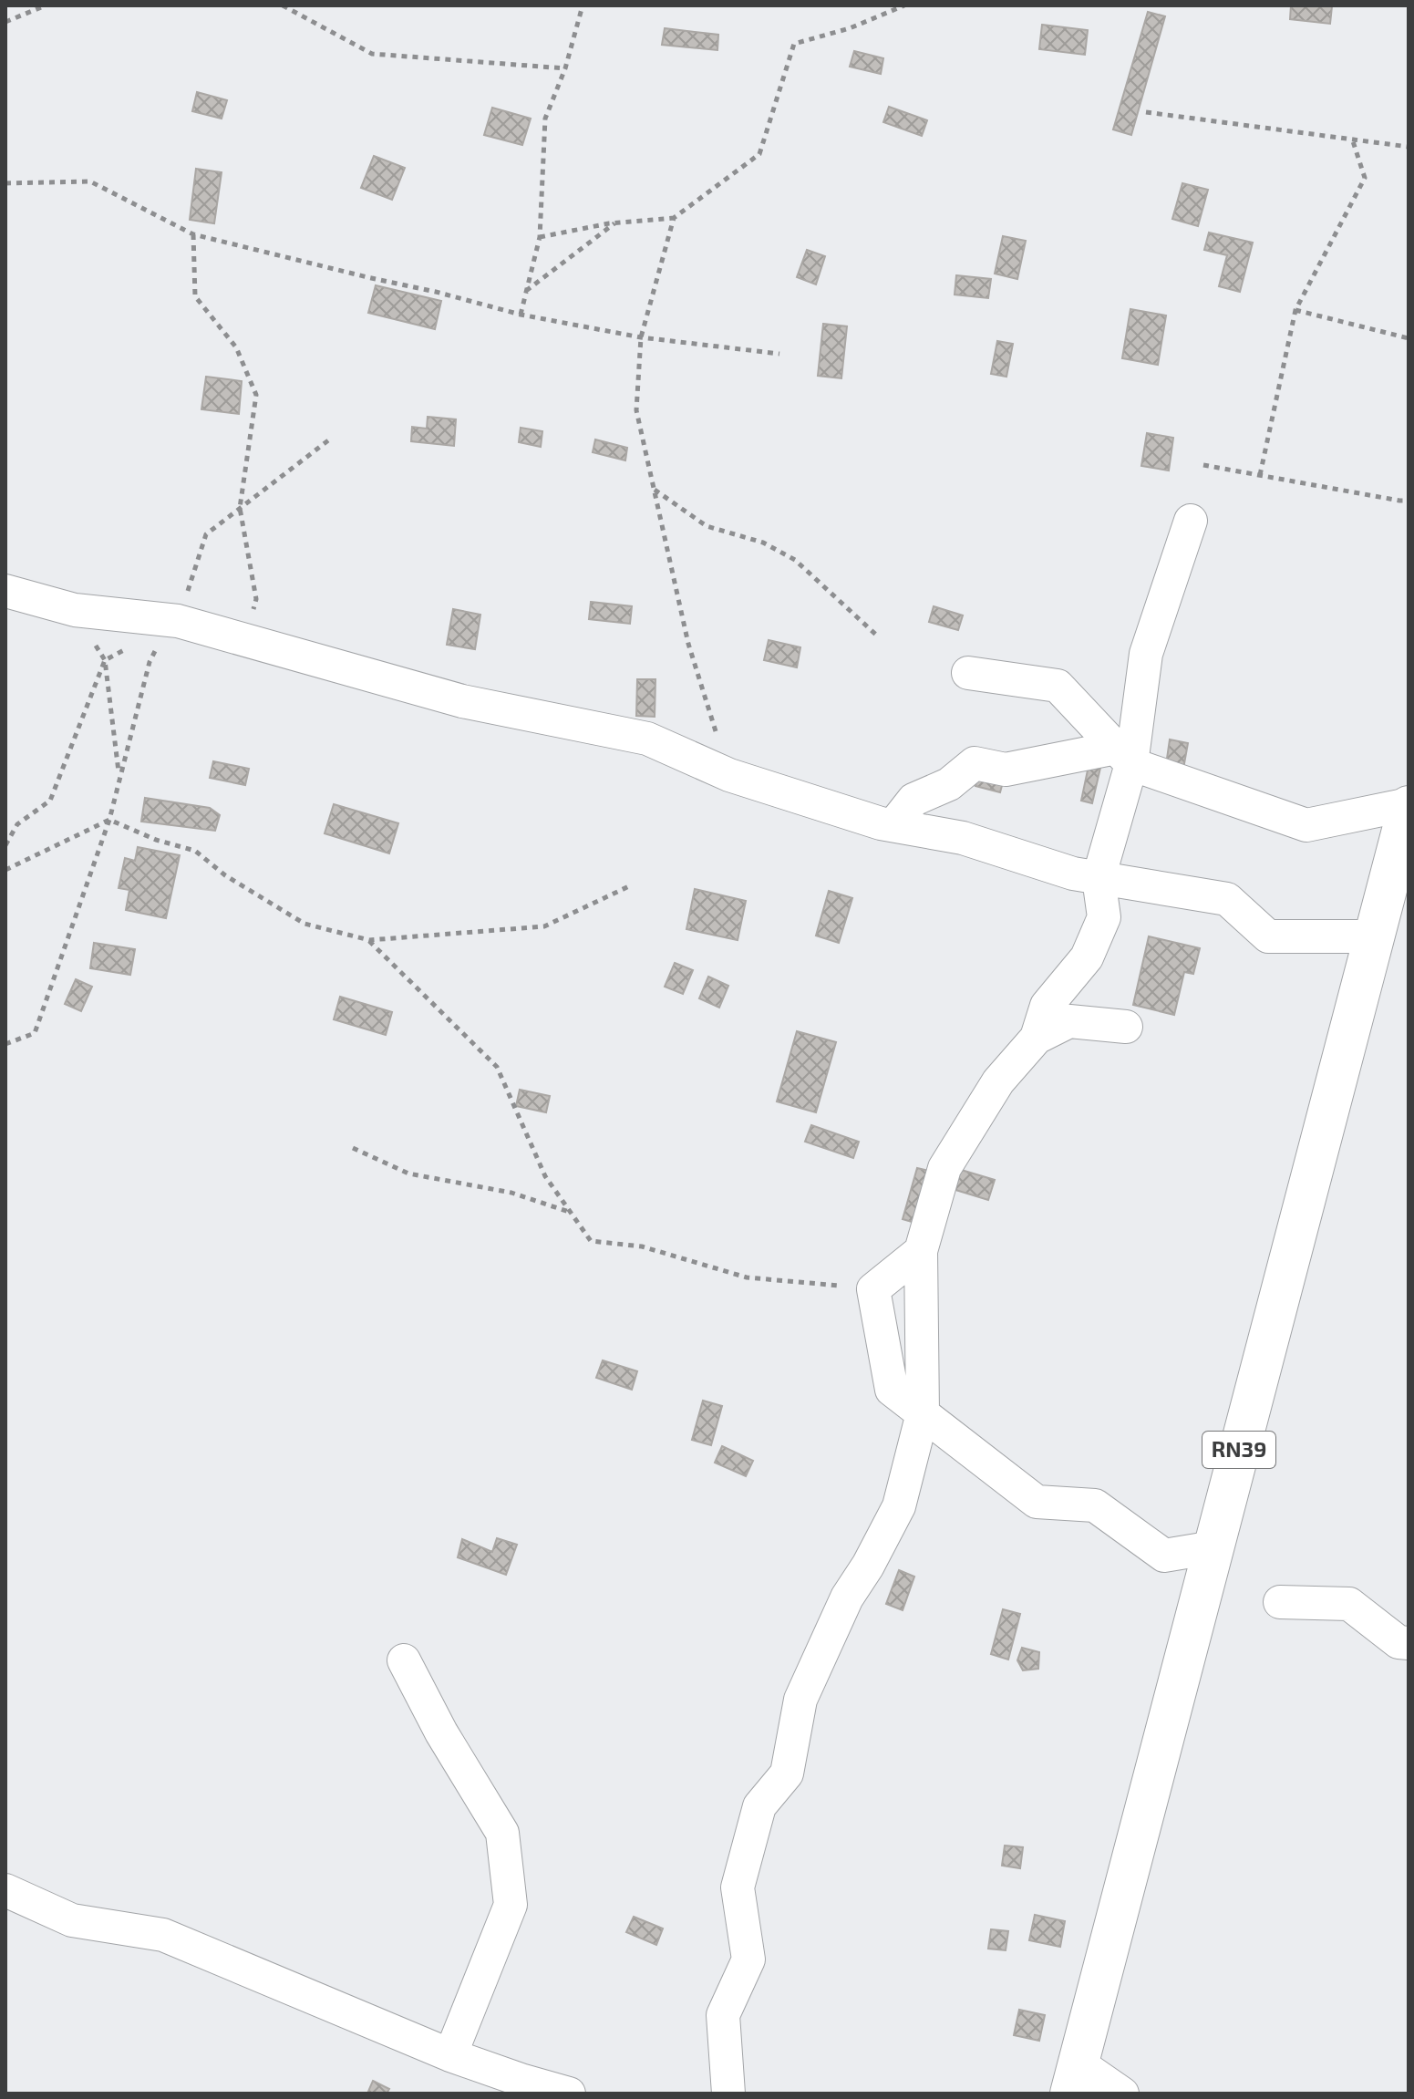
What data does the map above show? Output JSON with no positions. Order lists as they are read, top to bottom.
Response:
{
  "streets": {
    "highway": ["RN39"]
  }
}
